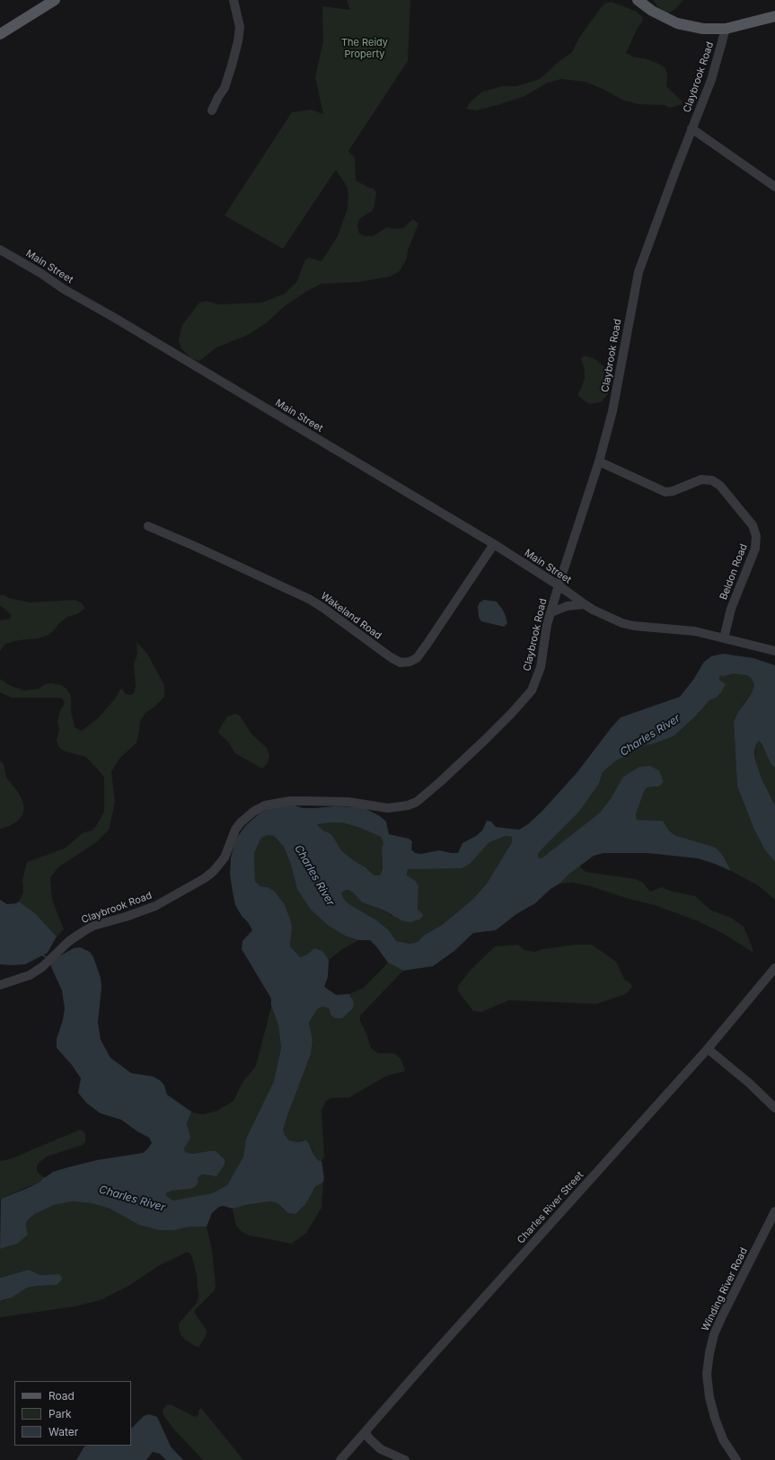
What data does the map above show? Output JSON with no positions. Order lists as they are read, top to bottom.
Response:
{
  "streets": {
    "street": [
      "Claybrook Road",
      "Main Street",
      "Beldon Road",
      "Wakeland Road",
      "Charles River Street",
      "Winding River Road"
    ]
  },
  "crossings": [
    ["Claybrook Road", "Main Street"],
    ["Claybrook Road", "Beldon Road"],
    ["Main Street", "Beldon Road"],
    ["Main Street", "Wakeland Road"]
  ],
  "water": ["Charles River"],
  "parks": ["The Reidy Property"],
  "legend": ["Road", "Park", "Water"]
}
